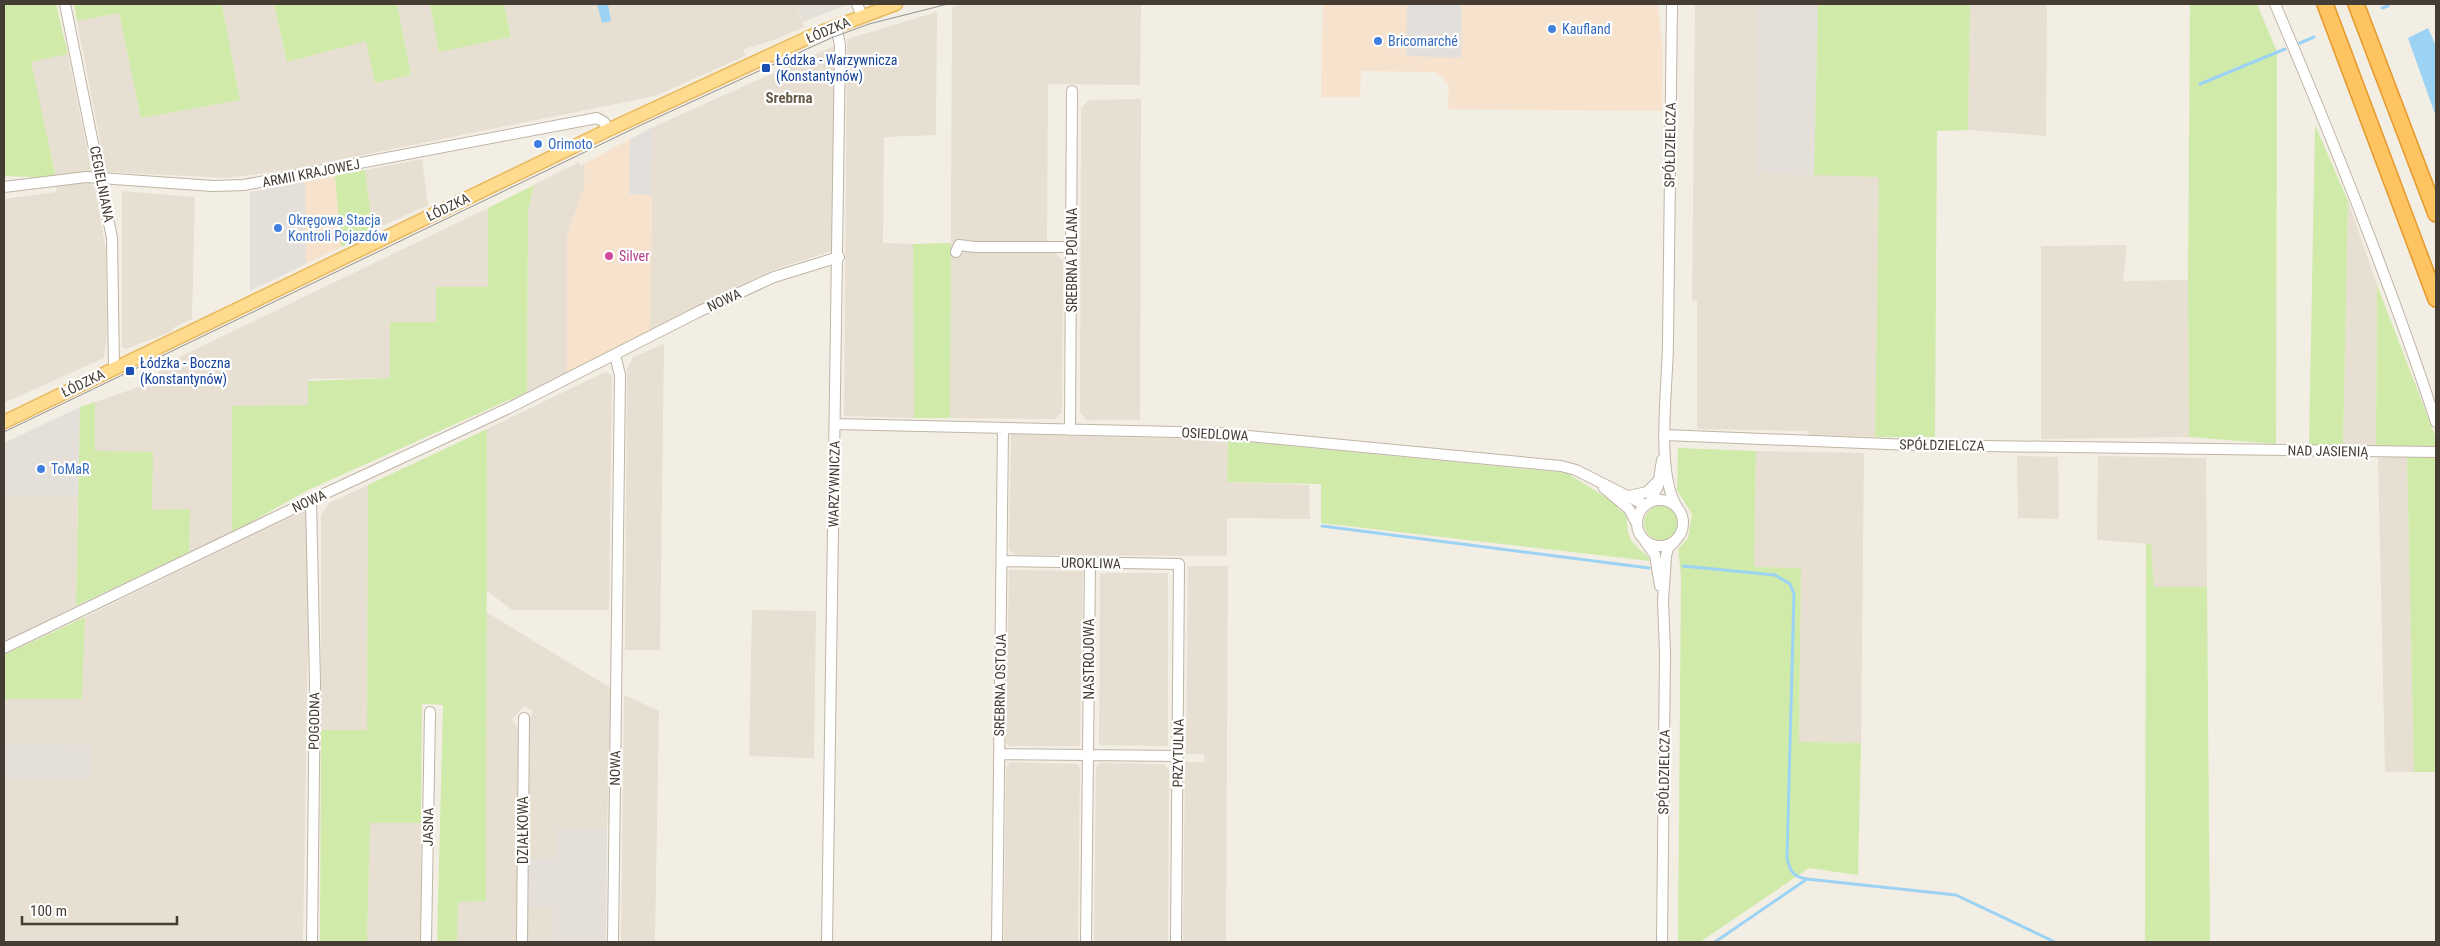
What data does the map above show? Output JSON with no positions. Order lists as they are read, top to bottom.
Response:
{
  "streets": {
    "main road": ["ŁÓDZKA"],
    "street": [
      "SPÓŁDZIELCZA",
      "ARMII KRAJOWEJ",
      "CEGIELNIANA",
      "SREBRNA POLANA",
      "NOWA",
      "OSIEDLOWA",
      "NAD JASIENIĄ",
      "WARZYWNICZA",
      "UROKLIWA",
      "NASTROJOWA",
      "SREBRNA OSTOJA",
      "POGODNA",
      "PRZYTULNA",
      "JASNA",
      "DZIAŁKOWA"
    ]
  },
  "crossings": [
    ["ŁÓDZKA", "ARMII KRAJOWEJ"],
    ["ŁÓDZKA", "CEGIELNIANA"],
    ["ŁÓDZKA", "WARZYWNICZA"],
    ["SPÓŁDZIELCZA", "NAD JASIENIĄ"],
    ["ARMII KRAJOWEJ", "CEGIELNIANA"],
    ["SREBRNA POLANA", "OSIEDLOWA"],
    ["NOWA", "WARZYWNICZA"],
    ["NOWA", "POGODNA"],
    ["OSIEDLOWA", "WARZYWNICZA"],
    ["OSIEDLOWA", "SREBRNA OSTOJA"],
    ["UROKLIWA", "NASTROJOWA"],
    ["UROKLIWA", "SREBRNA OSTOJA"],
    ["UROKLIWA", "PRZYTULNA"]
  ],
  "districts": ["Srebrna"],
  "places": {
    "other": [
      "Kaufland",
      "Bricomarché",
      "Orimoto",
      "Okręgowa Stacja Kontroli Pojazdów",
      "Silver",
      "ToMaR"
    ],
    "transit": ["Łódzka - Warzywnicza (Konstantynów)", "Łódzka - Boczna (Konstantynów)"]
  },
  "scale_bar": "100 m"
}
